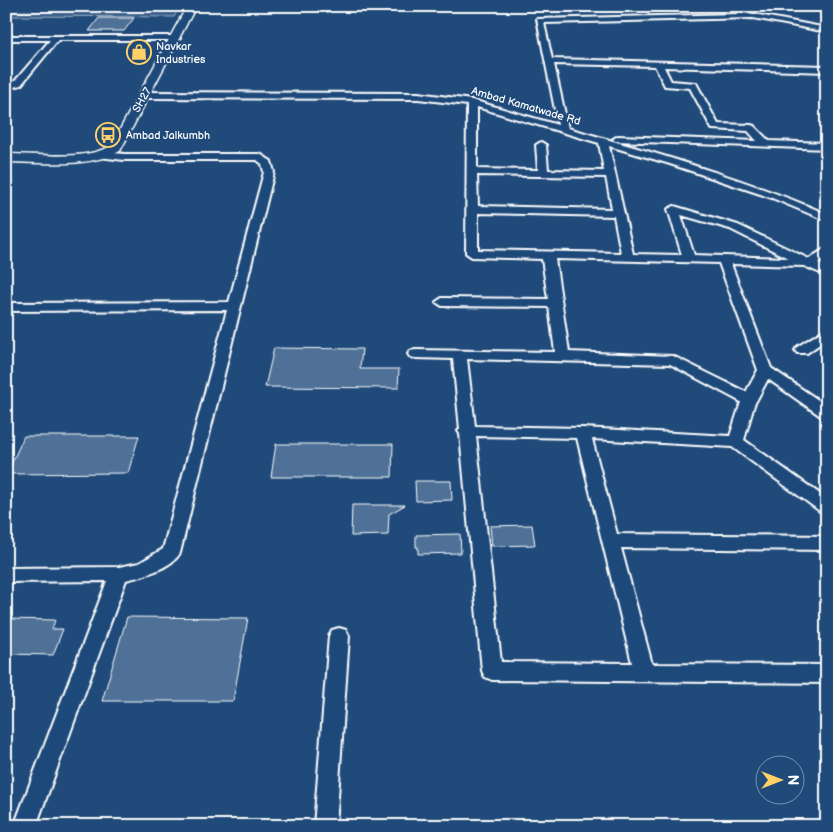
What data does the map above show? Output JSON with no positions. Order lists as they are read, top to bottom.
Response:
{
  "streets": {
    "main road": ["SH27"],
    "street": ["Ambad Kamatwade Rd"]
  },
  "crossings": [
    ["SH27", "Ambad Kamatwade Rd"]
  ],
  "places": {
    "shop": ["Navkar Industries"],
    "bus stop": ["Ambad Jalkumbh"]
  },
  "north": "right"
}
